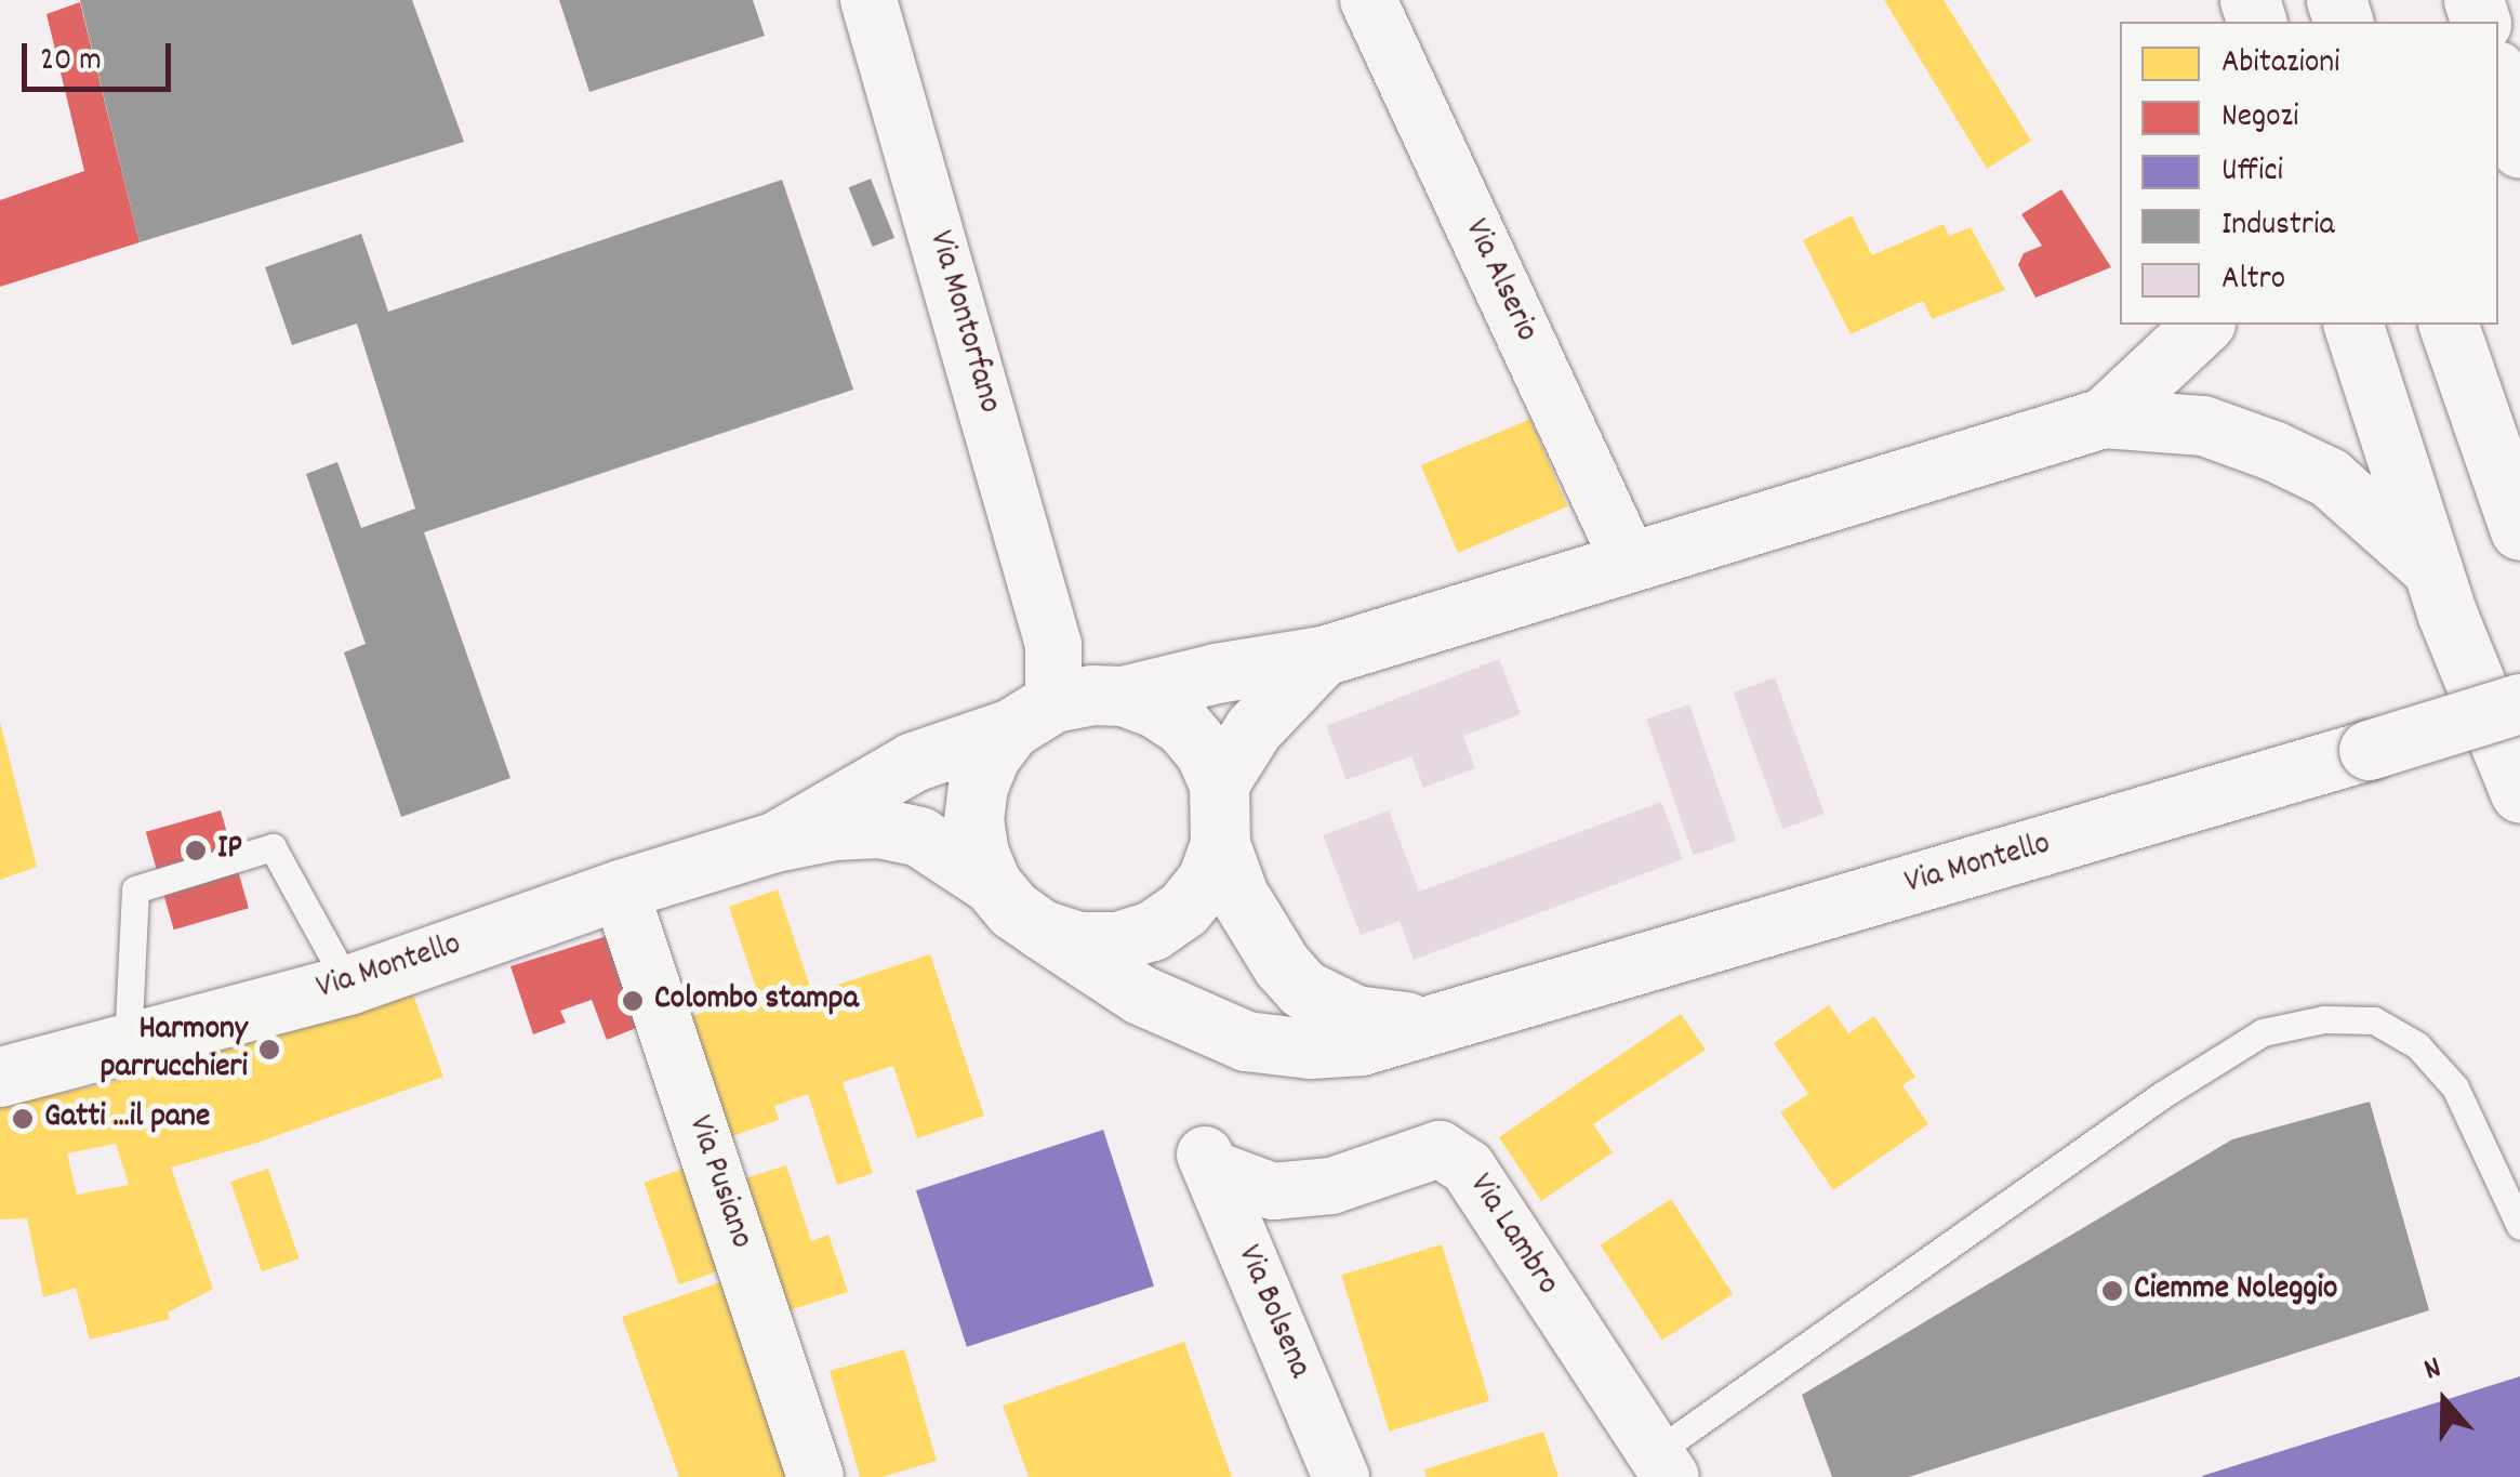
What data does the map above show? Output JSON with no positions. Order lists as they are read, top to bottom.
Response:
{
  "streets": {
    "main road": ["Via Montello"],
    "street": [
      "Via Alserio",
      "Via Montorfano",
      "Via Pusiano",
      "Via Lambro",
      "Via Bolsena"
    ]
  },
  "crossings": [
    ["Via Alserio", "Via Montello"],
    ["Via Montorfano", "Via Montello"],
    ["Via Montello", "Via Pusiano"],
    ["Via Lambro", "Via Bolsena"]
  ],
  "places": [
    "IP",
    "Colombo stampa",
    "Harmony parrucchieri",
    "Gatti ...il pane",
    "Ciemme Noleggio"
  ],
  "legend": [
    "Abitazioni",
    "Negozi",
    "Uffici",
    "Industria",
    "Altro"
  ],
  "scale_bar": "20 m",
  "north": "top"
}
